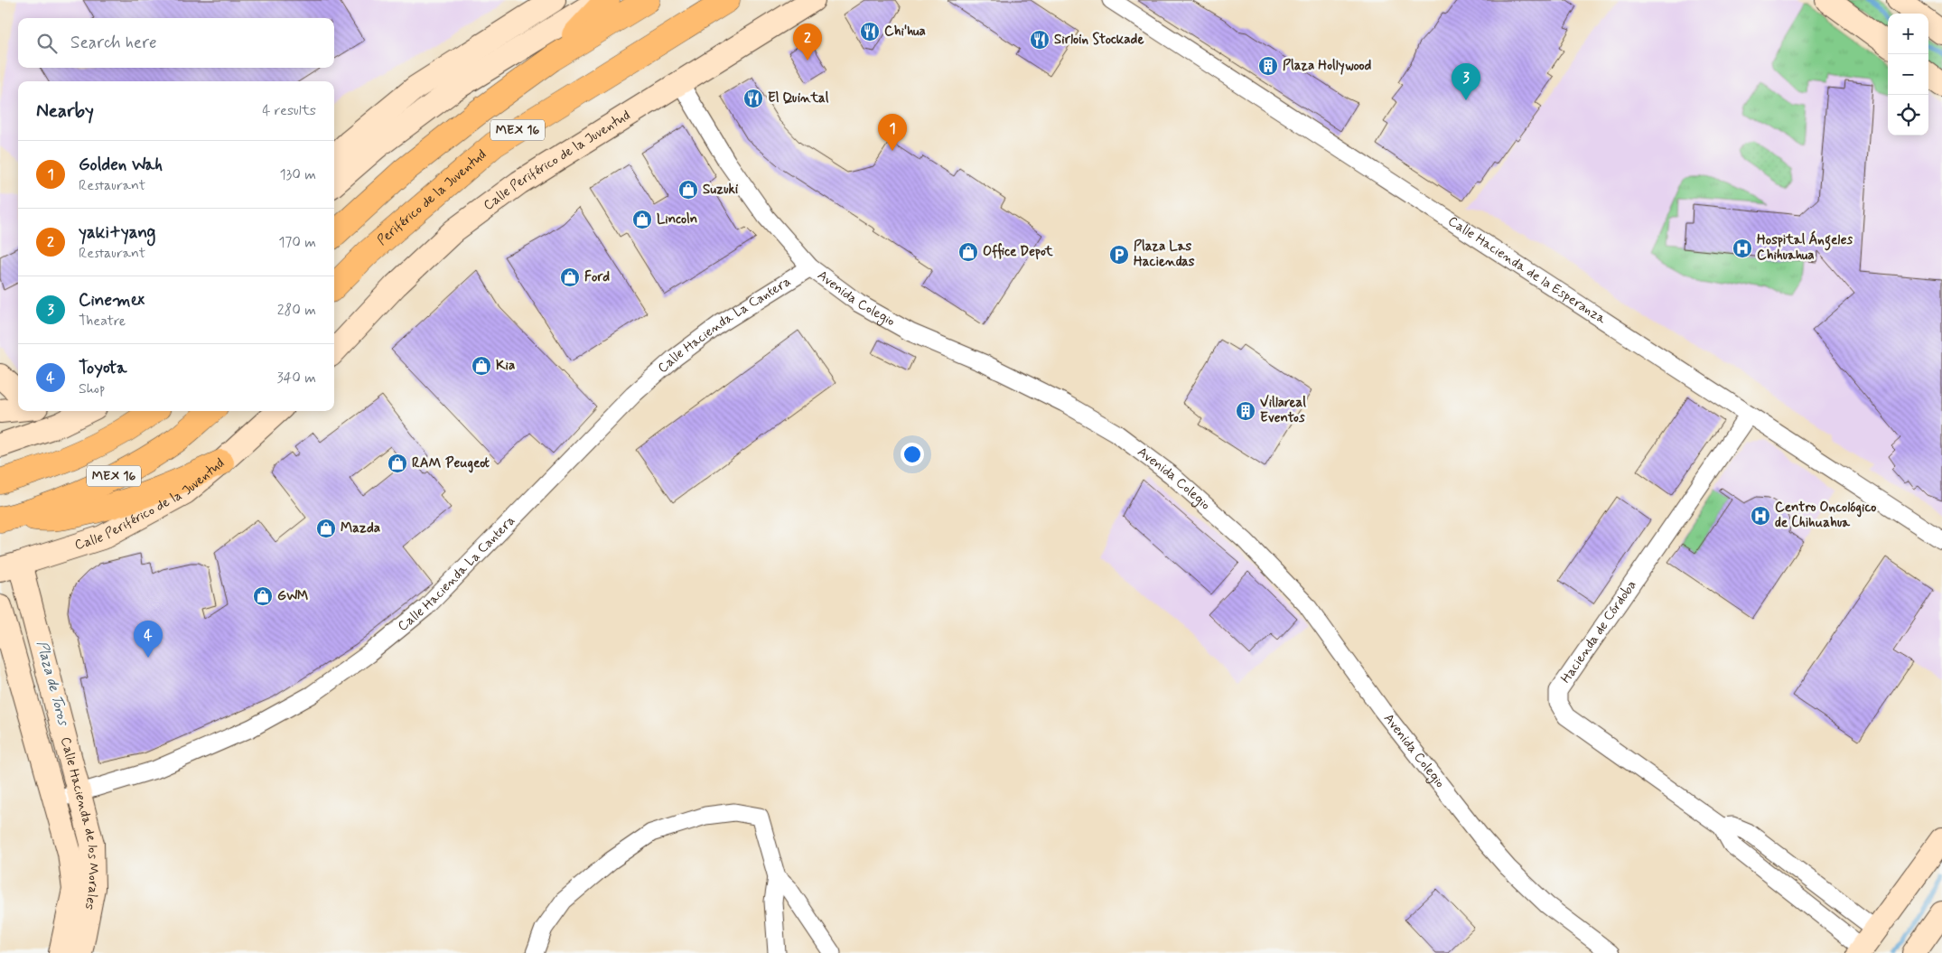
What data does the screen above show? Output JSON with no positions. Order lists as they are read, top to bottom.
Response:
{
  "streets": {
    "highway": ["MEX 16", "Periférico de la Juventud"],
    "main road": ["Calle Periférico de la Juventud", "Calle Hacienda de los Morales"],
    "street": [
      "Calle Hacienda de la Esperanza",
      "Avenida Colegio",
      "Calle Hacienda La Cantera",
      "Hacienda de Córdoba"
    ]
  },
  "crossings": [
    ["Calle Periférico de la Juventud", "Avenida Colegio"],
    ["Calle Periférico de la Juventud", "Calle Hacienda de los Morales"],
    ["Calle Hacienda de la Esperanza", "Hacienda de Córdoba"],
    ["Avenida Colegio", "Calle Hacienda La Cantera"],
    ["Calle Hacienda La Cantera", "Calle Hacienda de los Morales"]
  ],
  "water": ["Plaza de Toros"],
  "places": {
    "restaurant": ["Chi'hua", "Sirloin Stockade", "El Quintal"],
    "building": ["Plaza Hollywood", "Villareal Eventos"],
    "shop": [
      "Suzuki",
      "Lincoln",
      "Office Depot",
      "Ford",
      "Kia",
      "RAM Peugeot",
      "Mazda",
      "GWM"
    ],
    "hospital": ["Hospital Ángeles Chihuahua", "Centro Oncológico de Chihuahua"],
    "parking": ["Plaza Las Haciendas"]
  },
  "page": {
    "map_buttons": ["+", "−"],
    "search": "Search here",
    "pins": [
      "2",
      "3",
      "1",
      "4"
    ],
    "heading": ["Nearby", "4 results"],
    "list": [
      {
        "mark": "1",
        "name": "Golden Wah",
        "note": "Restaurant",
        "value": "130 m"
      },
      {
        "mark": "2",
        "name": "yaki+yang",
        "note": "Restaurant",
        "value": "170 m"
      },
      {
        "mark": "3",
        "name": "Cinemex",
        "note": "Theatre",
        "value": "280 m"
      },
      {
        "mark": "4",
        "name": "Toyota",
        "note": "Shop",
        "value": "340 m"
      }
    ]
  }
}
